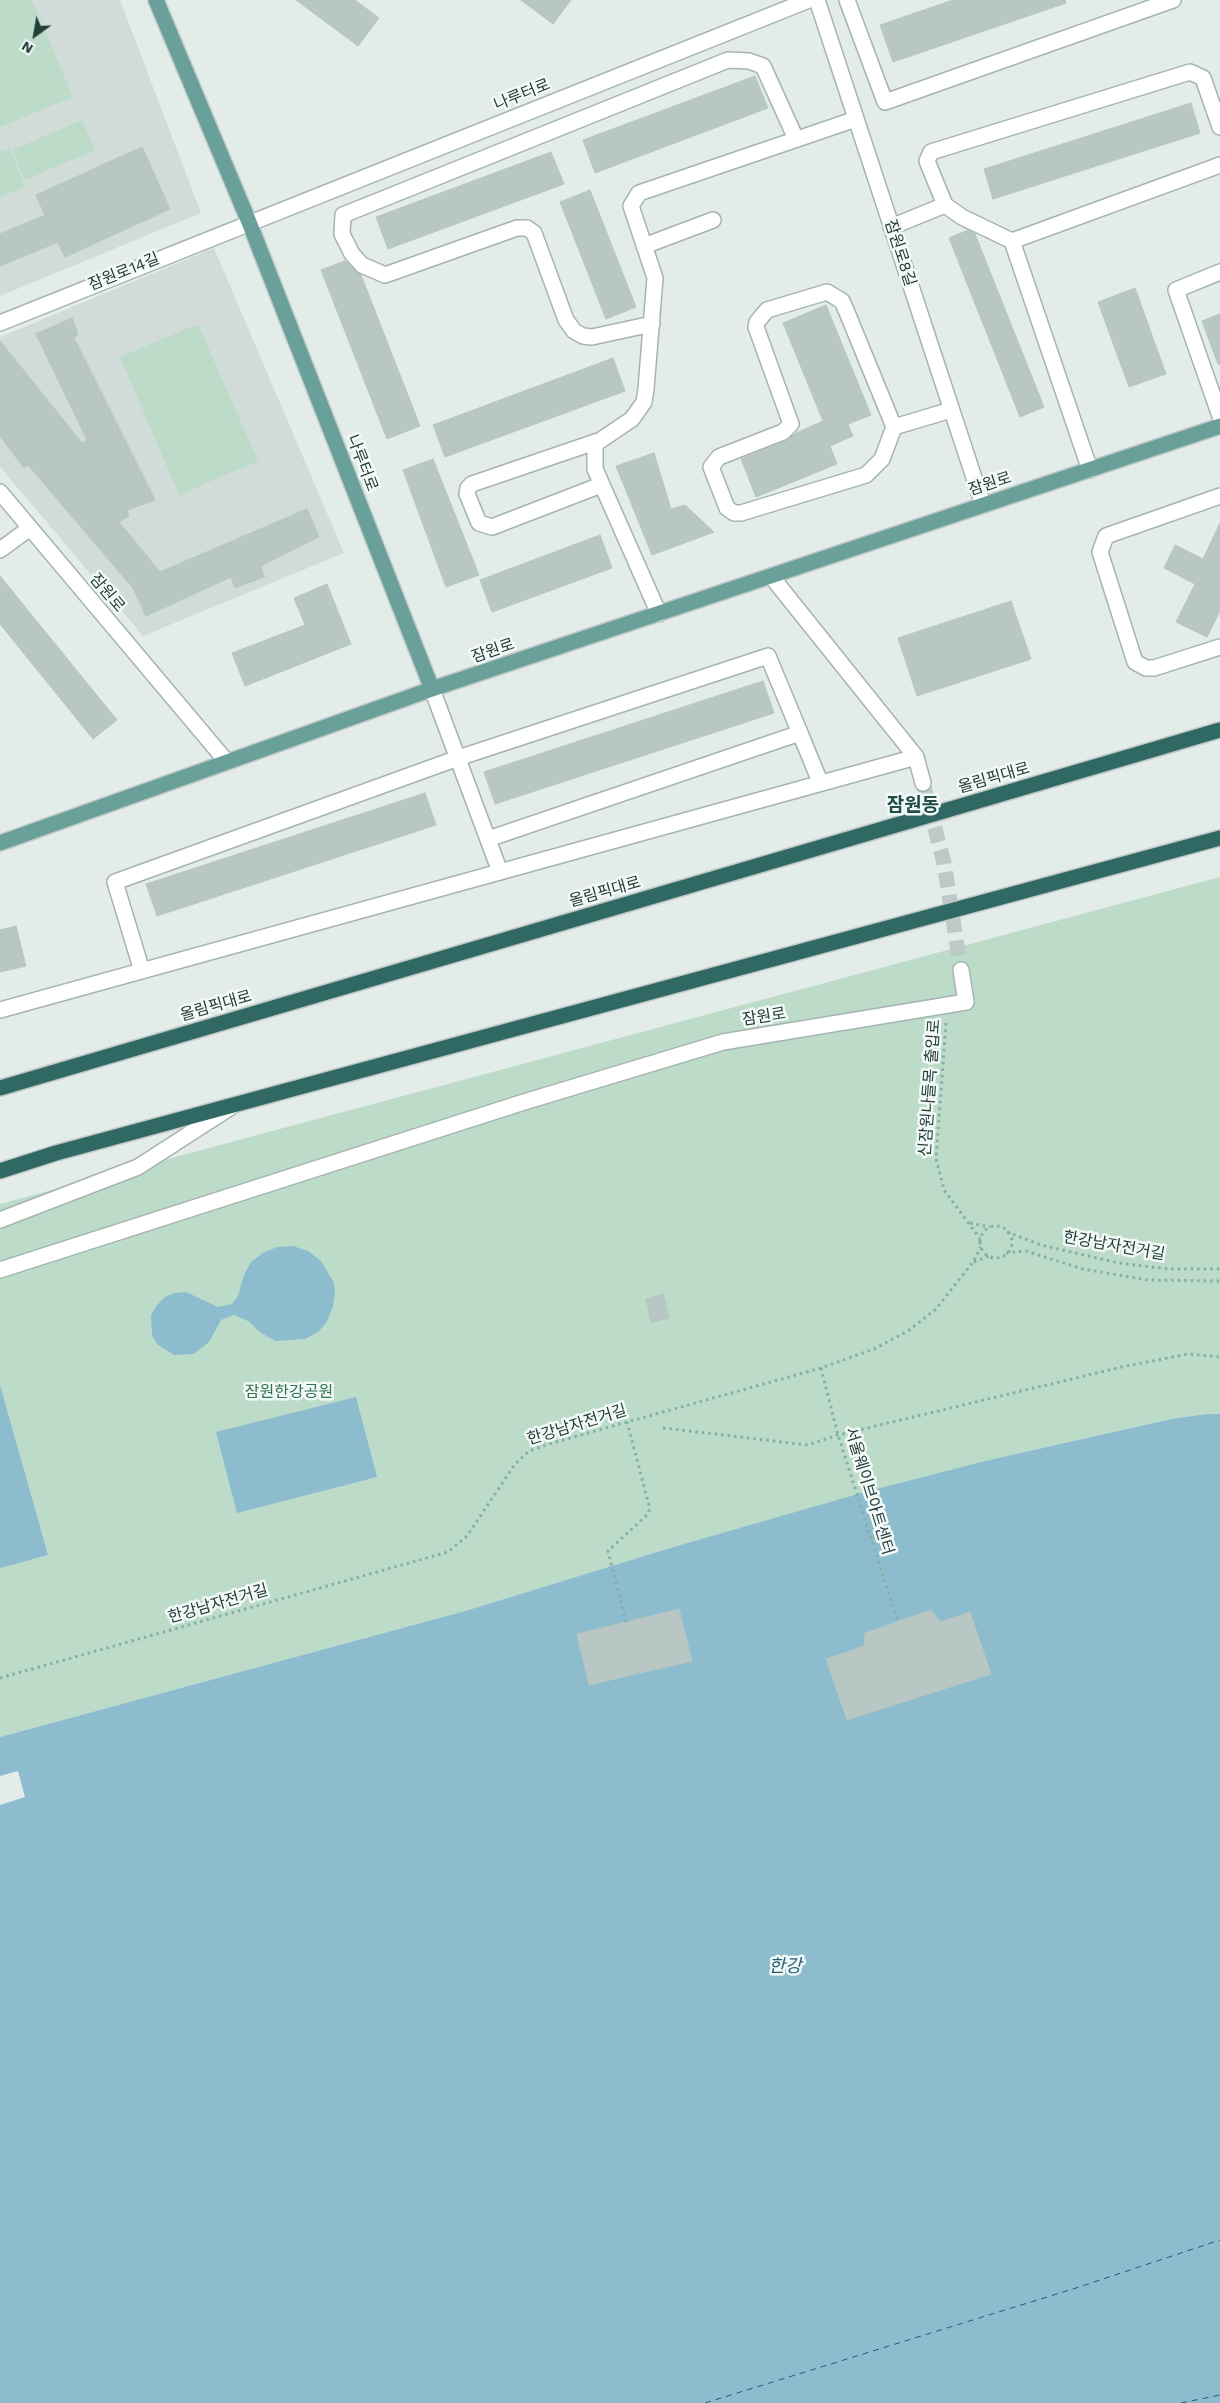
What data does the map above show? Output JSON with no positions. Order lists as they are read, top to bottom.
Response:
{
  "streets": {
    "highway": ["올림픽대로"],
    "main road": ["나루터로", "잠원로"],
    "street": ["잠원로8길", "잠원로14길"],
    "path": ["신잠원나들목 출입로", "한강남자전거길", "서울웨이브아트센터"]
  },
  "crossings": [
    ["나루터로", "잠원로14길"],
    ["나루터로", "잠원로"],
    ["잠원로8길", "잠원로"],
    ["잠원로", "신잠원나들목 출입로"],
    ["신잠원나들목 출입로", "한강남자전거길"],
    ["한강남자전거길", "서울웨이브아트센터"]
  ],
  "districts": ["잠원동"],
  "water": ["한강"],
  "parks": ["잠원한강공원"],
  "north": "bottom left"
}
